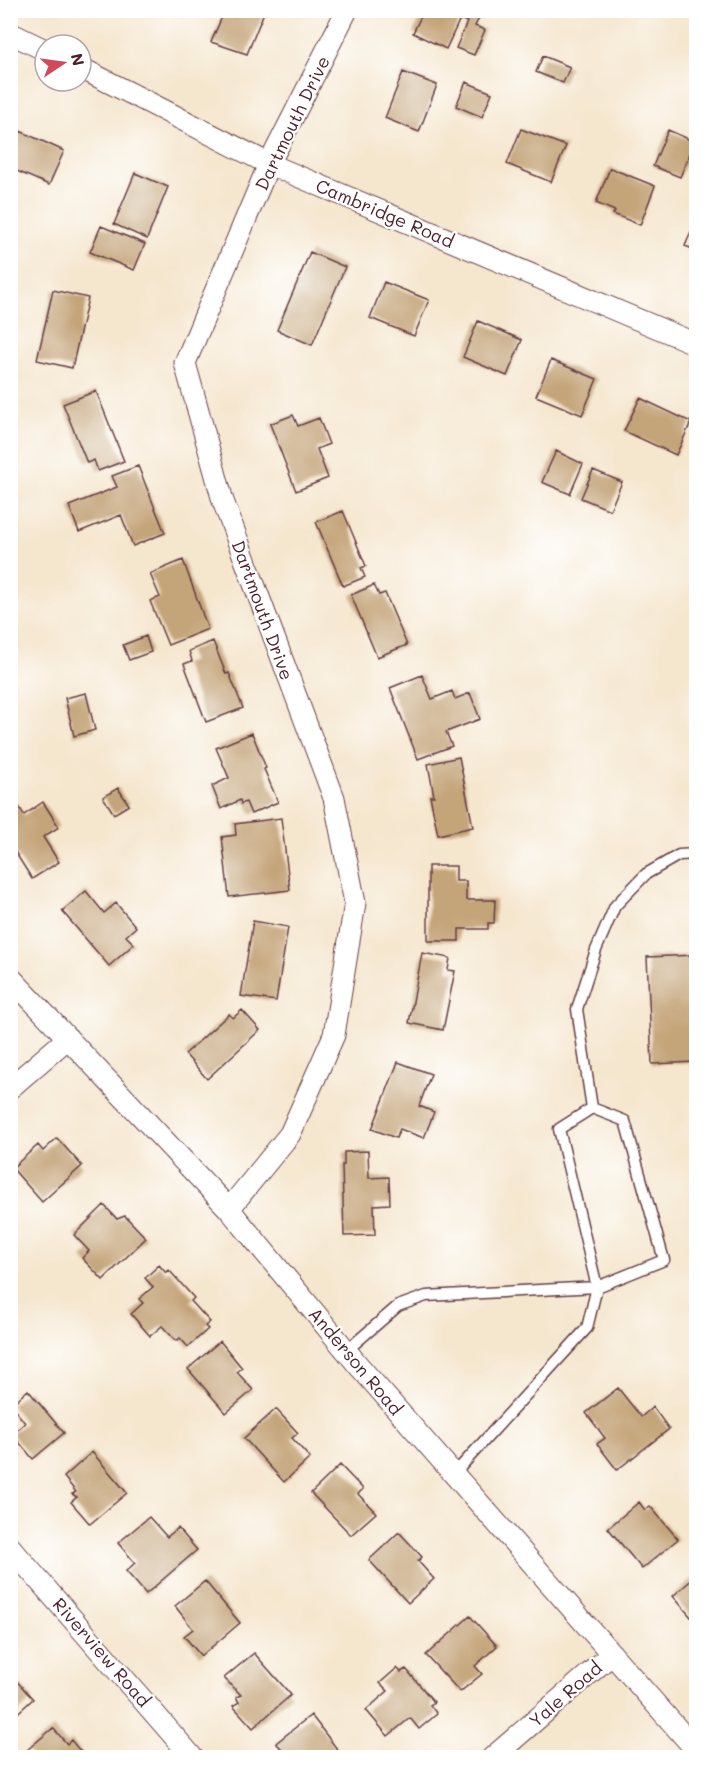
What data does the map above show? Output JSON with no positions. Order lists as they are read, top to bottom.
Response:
{
  "streets": {
    "street": [
      "Dartmouth Drive",
      "Cambridge Road",
      "Anderson Road",
      "Riverview Road",
      "Yale Road"
    ]
  },
  "crossings": [
    ["Dartmouth Drive", "Cambridge Road"],
    ["Dartmouth Drive", "Anderson Road"],
    ["Anderson Road", "Yale Road"]
  ],
  "north": "right"
}
